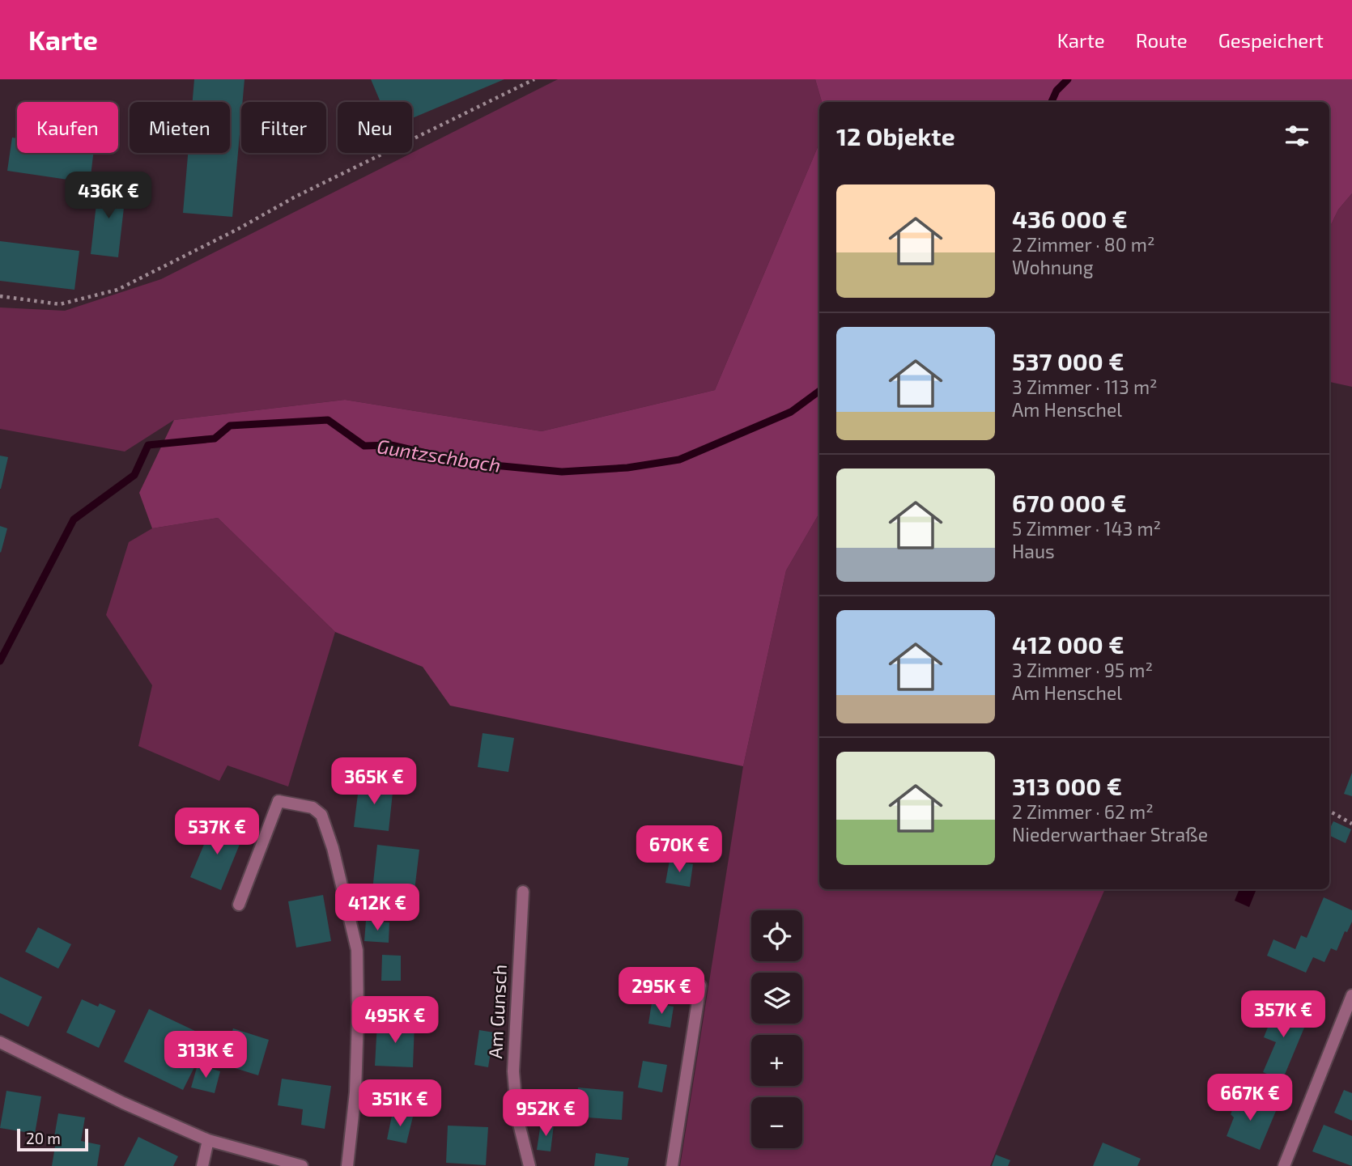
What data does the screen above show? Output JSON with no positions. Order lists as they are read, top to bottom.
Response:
{
  "streets": {
    "street": ["Am Gunsch"]
  },
  "water": ["Guntzschbach"],
  "scale_bar": "20 m",
  "page": {
    "header": "Karte",
    "nav": ["Karte", "Route", "Gespeichert"],
    "chip": [
      "Kaufen",
      "Mieten",
      "Filter",
      "Neu"
    ],
    "heading": "12 Objekte",
    "list": [
      {
        "name": "436 000 €",
        "note": "2 Zimmer · 80 m² · Wohnung"
      },
      {
        "name": "537 000 €",
        "note": "3 Zimmer · 113 m² · Am Henschel"
      },
      {
        "name": "670 000 €",
        "note": "5 Zimmer · 143 m² · Haus"
      },
      {
        "name": "412 000 €",
        "note": "3 Zimmer · 95 m² · Am Henschel"
      },
      {
        "name": "313 000 €",
        "note": "2 Zimmer · 62 m² · Niederwarthaer Straße"
      }
    ],
    "price": [
      "436K €",
      "365K €",
      "537K €",
      "670K €",
      "412K €",
      "295K €",
      "357K €",
      "495K €",
      "313K €",
      "667K €",
      "351K €",
      "952K €"
    ],
    "map_buttons": ["+", "−"],
    "scale": "20 m"
  }
}
